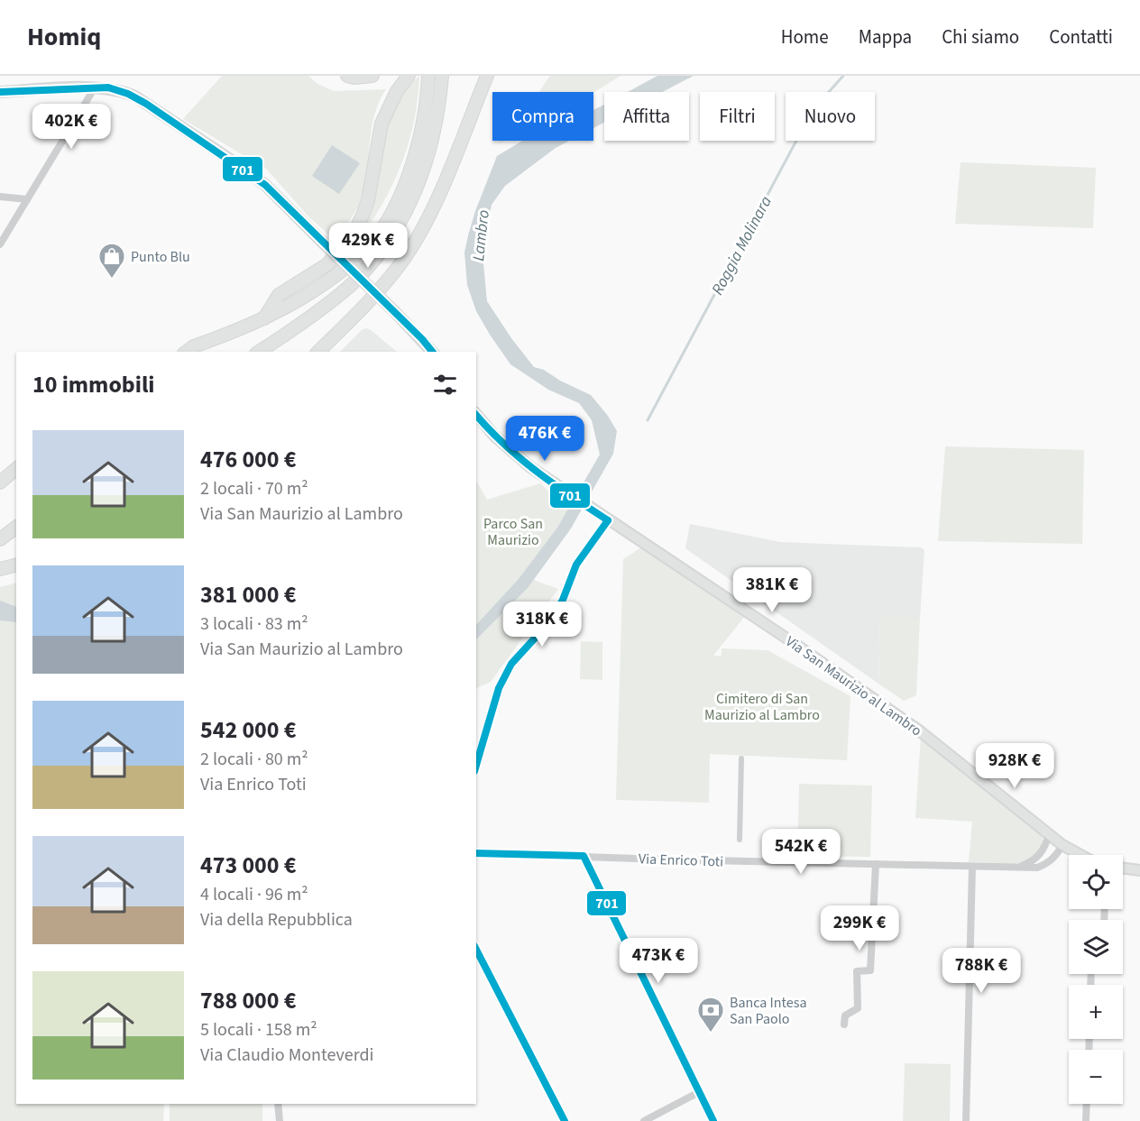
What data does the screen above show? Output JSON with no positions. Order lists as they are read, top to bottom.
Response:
{
  "streets": {
    "main road": ["Via San Maurizio al Lambro"],
    "street": ["Via Enrico Toti"]
  },
  "crossings": [
    ["Via San Maurizio al Lambro", "Via Enrico Toti"]
  ],
  "water": ["Lambro", "Roggia Molinara"],
  "parks": ["Parco San Maurizio", "Cimitero di San Maurizio al Lambro"],
  "places": {
    "shop": ["Punto Blu"],
    "bank": ["Banca Intesa San Paolo"]
  },
  "lines": ["transit line 701"],
  "page": {
    "header": "Homiq",
    "nav": [
      "Home",
      "Mappa",
      "Chi siamo",
      "Contatti"
    ],
    "chip": [
      "Compra",
      "Affitta",
      "Filtri",
      "Nuovo"
    ],
    "price": [
      "402K €",
      "429K €",
      "476K €",
      "381K €",
      "318K €",
      "928K €",
      "542K €",
      "299K €",
      "473K €",
      "788K €"
    ],
    "heading": "10 immobili",
    "list": [
      {
        "name": "476 000 €",
        "note": "2 locali · 70 m² · Via San Maurizio al Lambro"
      },
      {
        "name": "381 000 €",
        "note": "3 locali · 83 m² · Via San Maurizio al Lambro"
      },
      {
        "name": "542 000 €",
        "note": "2 locali · 80 m² · Via Enrico Toti"
      },
      {
        "name": "473 000 €",
        "note": "4 locali · 96 m² · Via della Repubblica"
      },
      {
        "name": "788 000 €",
        "note": "5 locali · 158 m² · Via Claudio Monteverdi"
      }
    ],
    "map_buttons": ["+", "−"]
  }
}
